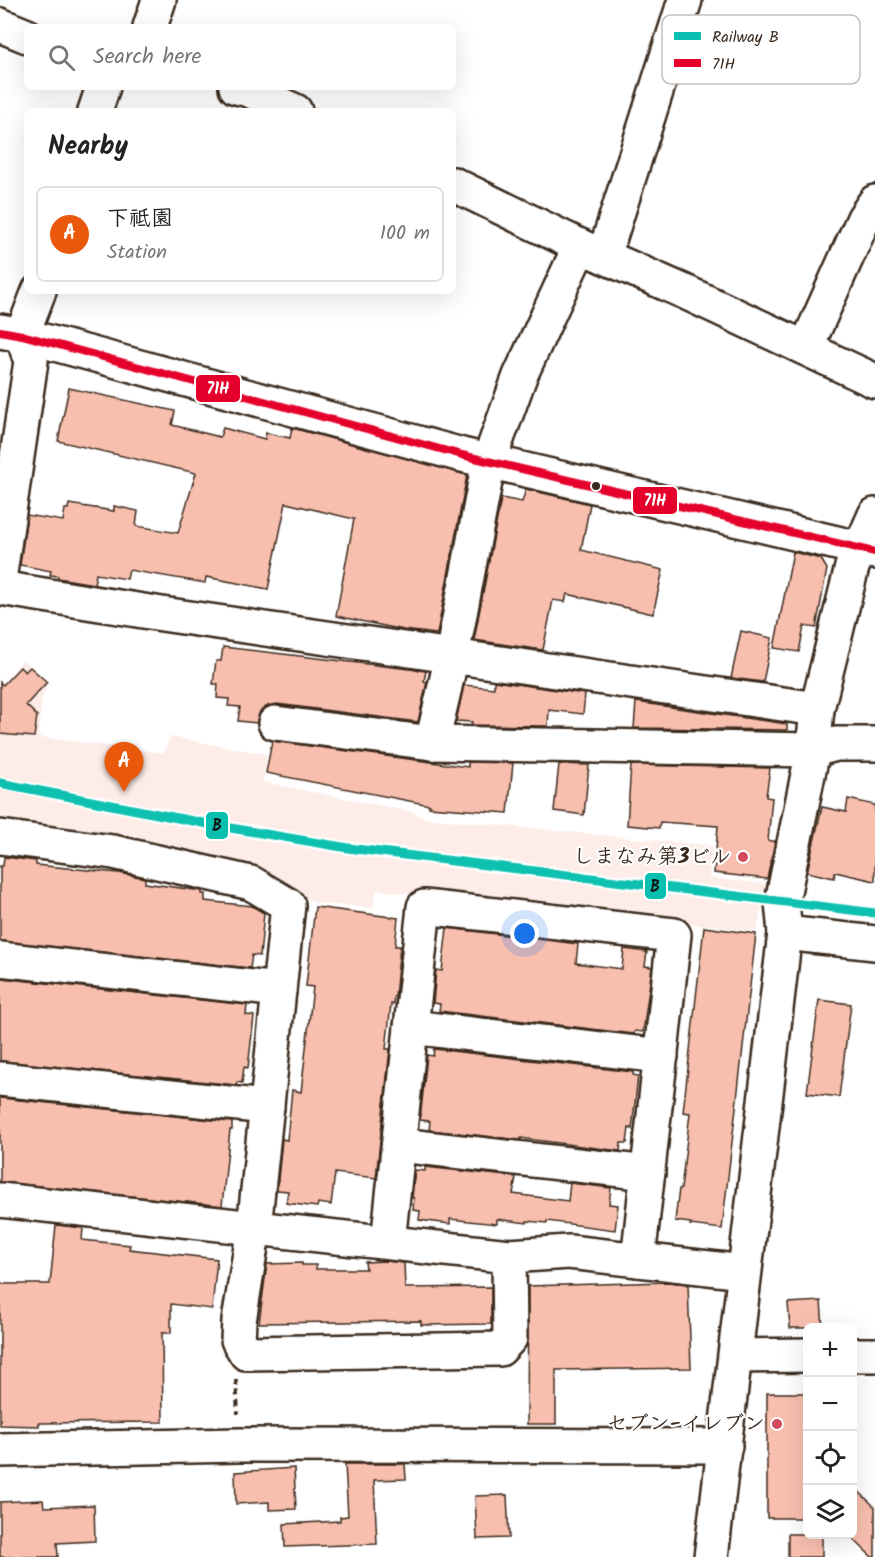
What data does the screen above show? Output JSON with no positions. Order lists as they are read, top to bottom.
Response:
{
  "places": ["しまなみ第3ビル", "セブン-イレブン"],
  "lines": ["transit line 71H", "rail line B"],
  "legend": ["Railway B", "71H"],
  "page": {
    "search": "Search here",
    "heading": "Nearby",
    "list": [
      {
        "mark": "A",
        "name": "下祗園",
        "note": "Station",
        "value": "100 m"
      }
    ],
    "pins": "A",
    "map_buttons": ["+", "−"]
  }
}
